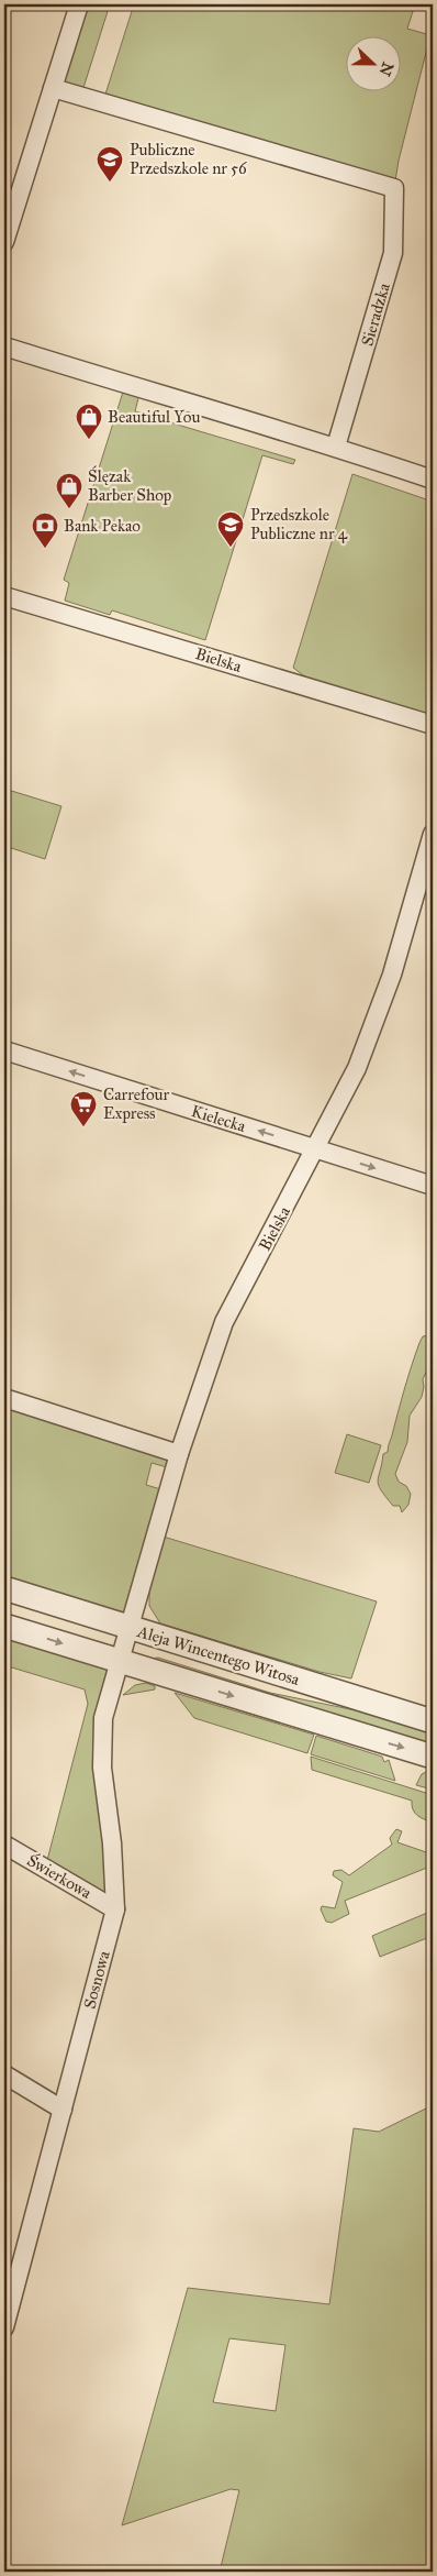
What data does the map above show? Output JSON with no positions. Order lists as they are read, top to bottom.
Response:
{
  "streets": {
    "street": [
      "Sieradzka",
      "Bielska",
      "Kielecka",
      "Aleja Wincentego Witosa",
      "Świerkowa",
      "Sosnowa"
    ]
  },
  "crossings": [
    ["Bielska", "Kielecka"],
    ["Bielska", "Aleja Wincentego Witosa"],
    ["Bielska", "Sosnowa"],
    ["Aleja Wincentego Witosa", "Sosnowa"],
    ["Świerkowa", "Sosnowa"]
  ],
  "places": {
    "school or university": ["Publiczne Przedszkole nr 56", "Przedszkole Publiczne nr 4"],
    "shop": ["Beautiful You", "Ślęzak Barber Shop"],
    "bank": ["Bank Pekao"],
    "supermarket": ["Carrefour Express"]
  },
  "north": "right"
}
